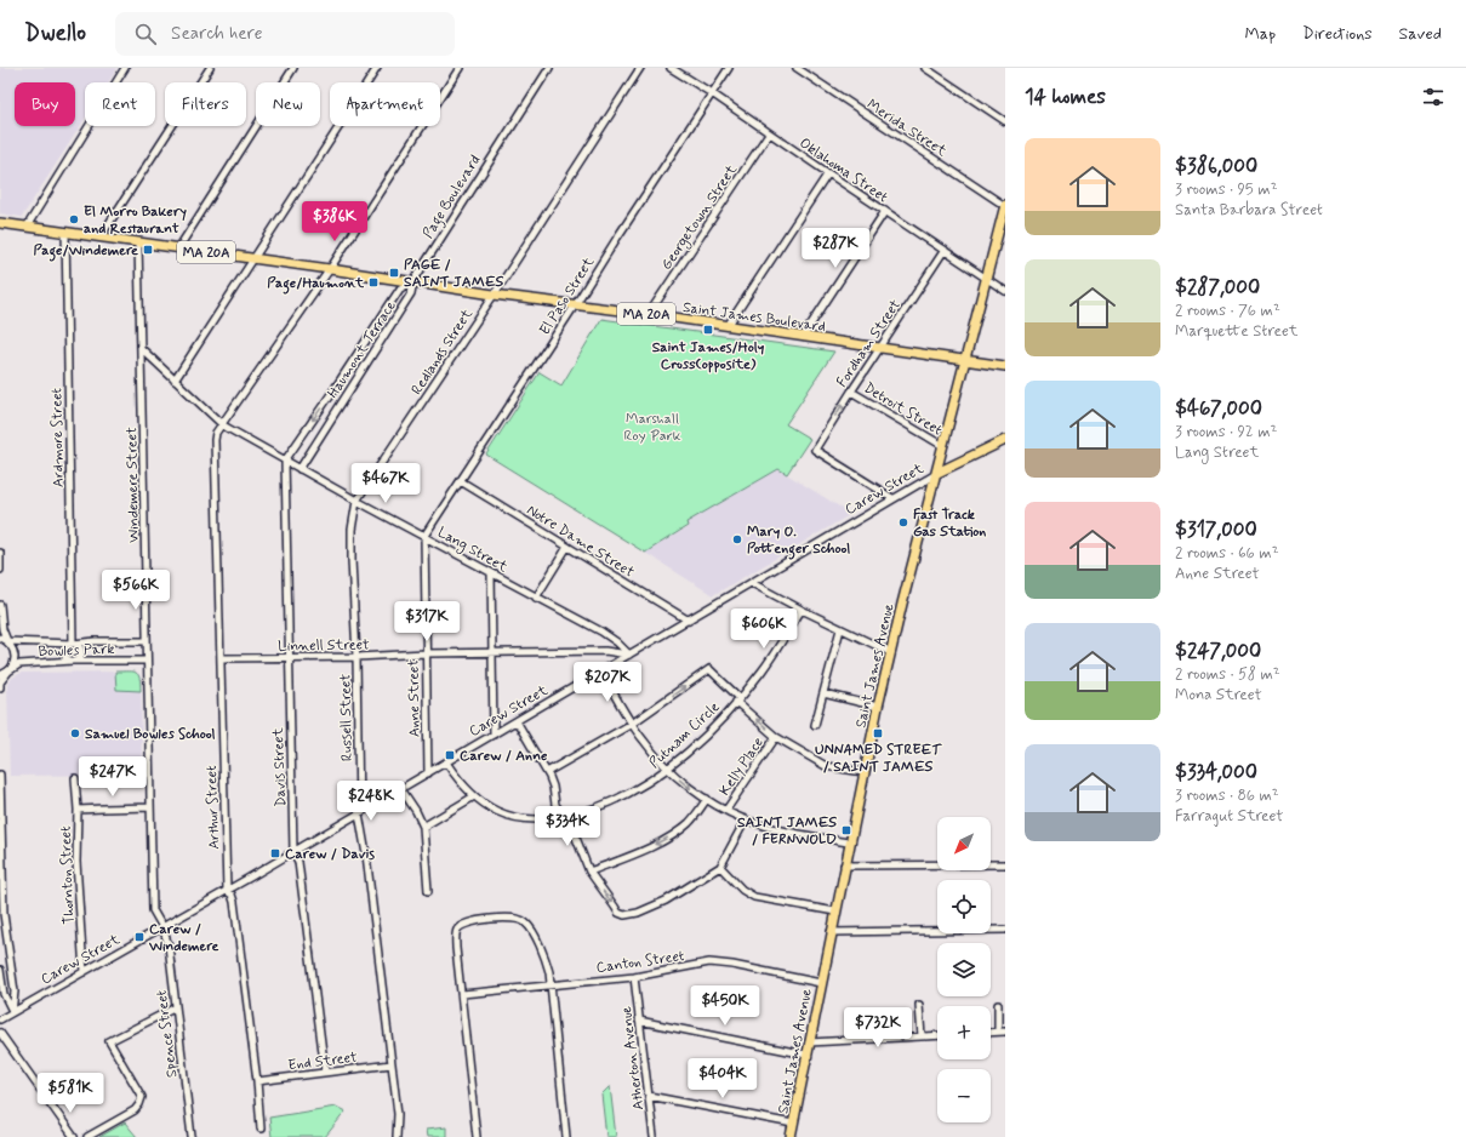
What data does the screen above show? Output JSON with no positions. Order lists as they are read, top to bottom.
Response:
{
  "streets": {
    "main road": [
      "MA 20A",
      "Saint James Boulevard",
      "Carew Street",
      "Saint James Avenue"
    ],
    "street": [
      "Merida Street",
      "Oklahoma Street",
      "Page Boulevard",
      "Georgetown Street",
      "El Paso Street",
      "Fordham Street",
      "Haumont Terrace",
      "Redlands Street",
      "Detroit Street",
      "Ardmore Street",
      "Windemere Street",
      "Notre Dame Street",
      "Lang Street",
      "Linnell Street",
      "Bowles Park",
      "Anne Street",
      "Russell Street",
      "Putnam Circle",
      "Kelly Place",
      "Davis Street",
      "Arthur Street",
      "Thornton Street",
      "Canton Street",
      "Spence Street",
      "Atherton Avenue",
      "End Street"
    ]
  },
  "crossings": [
    ["Merida Street", "Saint James Avenue"],
    ["Oklahoma Street", "Georgetown Street"],
    ["Oklahoma Street", "El Paso Street"],
    ["Oklahoma Street", "Fordham Street"],
    ["Oklahoma Street", "Saint James Avenue"],
    ["Page Boulevard", "MA 20A"],
    ["Page Boulevard", "Saint James Boulevard"],
    ["Page Boulevard", "Haumont Terrace"],
    ["Georgetown Street", "Saint James Boulevard"],
    ["MA 20A", "Saint James Boulevard"],
    ["MA 20A", "Haumont Terrace"],
    ["MA 20A", "Ardmore Street"],
    ["MA 20A", "Windemere Street"],
    ["MA 20A", "Arthur Street"],
    ["El Paso Street", "Saint James Boulevard"],
    ["El Paso Street", "Notre Dame Street"],
    ["El Paso Street", "Lang Street"],
    ["El Paso Street", "Anne Street"],
    ["Saint James Boulevard", "Fordham Street"],
    ["Saint James Boulevard", "Haumont Terrace"],
    ["Saint James Boulevard", "Redlands Street"],
    ["Saint James Boulevard", "Saint James Avenue"],
    ["Fordham Street", "Detroit Street"],
    ["Fordham Street", "Carew Street"],
    ["Haumont Terrace", "Lang Street"],
    ["Haumont Terrace", "Davis Street"],
    ["Redlands Street", "Lang Street"],
    ["Redlands Street", "Russell Street"],
    ["Detroit Street", "Saint James Avenue"],
    ["Ardmore Street", "Bowles Park"],
    ["Windemere Street", "Carew Street"],
    ["Windemere Street", "Lang Street"],
    ["Windemere Street", "Bowles Park"],
    ["Windemere Street", "Spence Street"],
    ["Carew Street", "Notre Dame Street"],
    ["Carew Street", "Lang Street"],
    ["Carew Street", "Linnell Street"],
    ["Carew Street", "Saint James Avenue"],
    ["Carew Street", "Anne Street"],
    ["Carew Street", "Russell Street"],
    ["Carew Street", "Putnam Circle"],
    ["Carew Street", "Davis Street"],
    ["Carew Street", "Arthur Street"],
    ["Carew Street", "Thornton Street"],
    ["Carew Street", "Spence Street"],
    ["Lang Street", "Linnell Street"],
    ["Lang Street", "Anne Street"],
    ["Lang Street", "Russell Street"],
    ["Lang Street", "Davis Street"],
    ["Lang Street", "Arthur Street"],
    ["Linnell Street", "Anne Street"],
    ["Linnell Street", "Russell Street"],
    ["Linnell Street", "Davis Street"],
    ["Linnell Street", "Arthur Street"],
    ["Saint James Avenue", "Canton Street"],
    ["Russell Street", "End Street"],
    ["Davis Street", "End Street"],
    ["Arthur Street", "End Street"],
    ["Canton Street", "Atherton Avenue"]
  ],
  "parks": ["Marshall Roy Park"],
  "places": {
    "other": [
      "El Morro Bakery and Restaurant",
      "Fast Track Gas Station",
      "Mary O. Pottenger School",
      "Samuel Bowles School"
    ],
    "transit": [
      "Page/Windemere",
      "PAGE / SAINT JAMES",
      "Page/Haumont",
      "Saint James/Holy Cross(opposite)",
      "UNNAMED STREET / SAINT JAMES",
      "Carew / Anne",
      "SAINT JAMES / FERNWOLD",
      "Carew / Davis",
      "Carew / Windemere"
    ]
  },
  "north": "bottom left",
  "page": {
    "header": "Dwello",
    "search": "Search here",
    "nav": ["Map", "Directions", "Saved"],
    "heading": "14 homes",
    "chip": [
      "Buy",
      "Rent",
      "Filters",
      "New",
      "Apartment"
    ],
    "list": [
      {
        "name": "$386,000",
        "note": "3 rooms · 95 m² · Santa Barbara Street"
      },
      {
        "name": "$287,000",
        "note": "2 rooms · 76 m² · Marquette Street"
      },
      {
        "name": "$467,000",
        "note": "3 rooms · 92 m² · Lang Street"
      },
      {
        "name": "$317,000",
        "note": "2 rooms · 66 m² · Anne Street"
      },
      {
        "name": "$247,000",
        "note": "2 rooms · 58 m² · Mona Street"
      },
      {
        "name": "$334,000",
        "note": "3 rooms · 86 m² · Farragut Street"
      }
    ],
    "price": [
      "$386K",
      "$287K",
      "$467K",
      "$566K",
      "$317K",
      "$606K",
      "$207K",
      "$247K",
      "$248K",
      "$334K",
      "$450K",
      "$732K",
      "$404K",
      "$581K"
    ],
    "map_buttons": ["+", "−"]
  }
}
